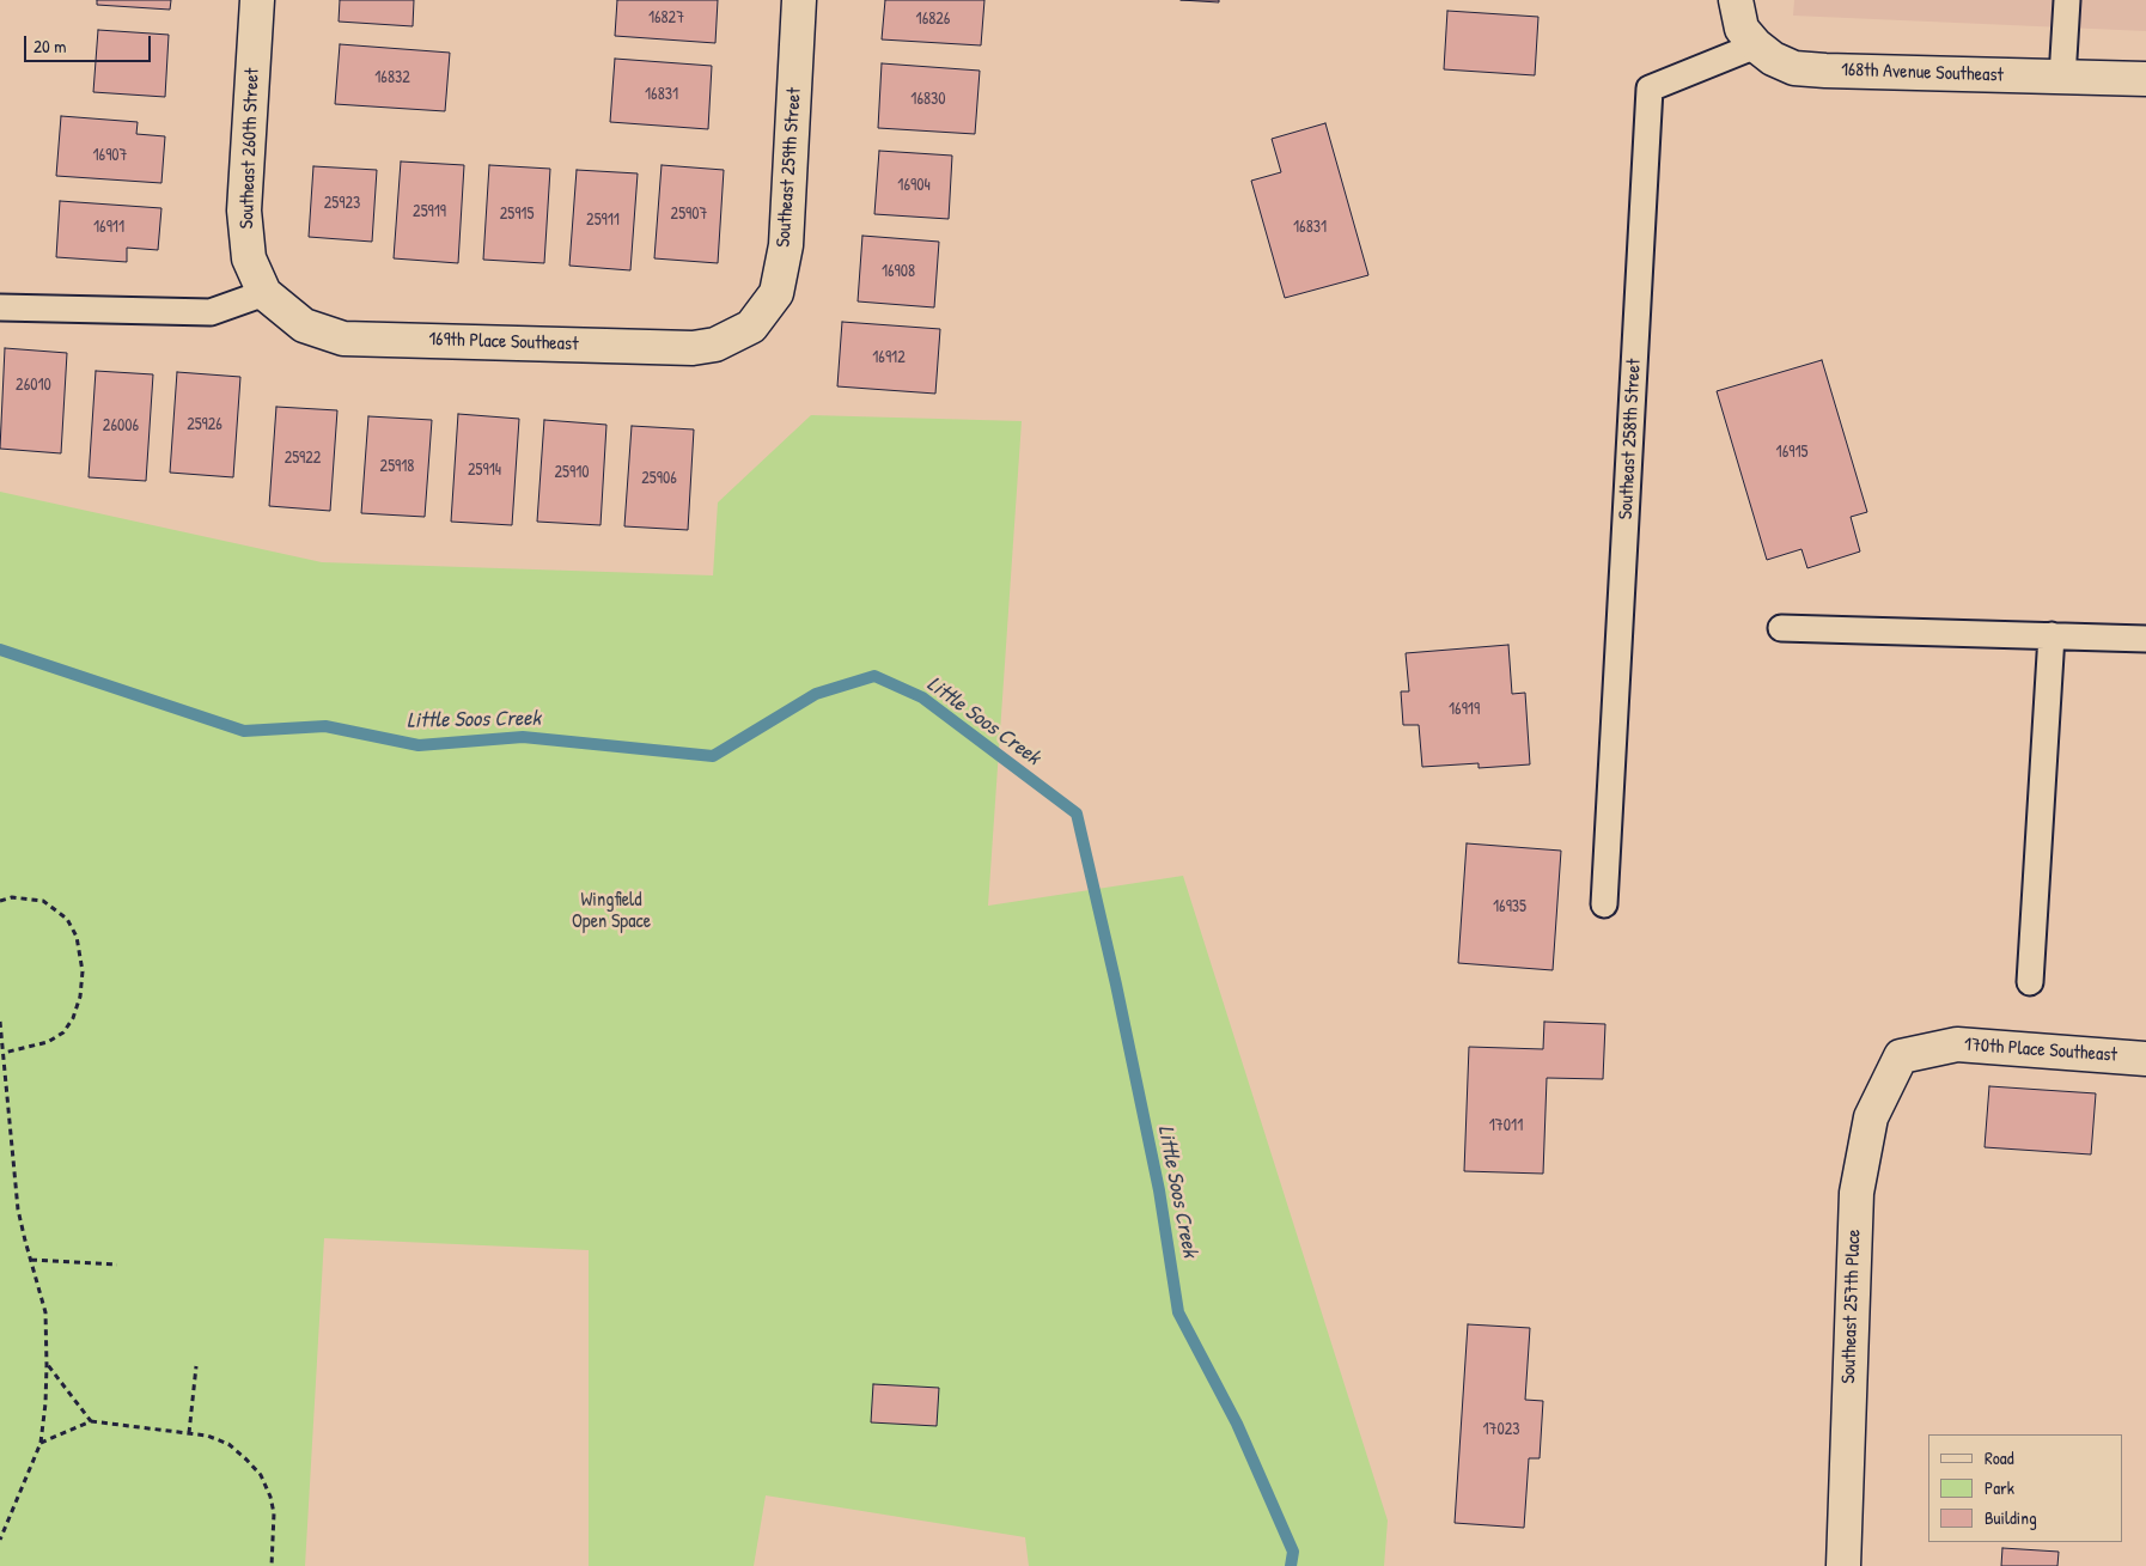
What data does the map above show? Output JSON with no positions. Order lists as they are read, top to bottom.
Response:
{
  "streets": {
    "street": [
      "168th Avenue Southeast",
      "Southeast 260th Street",
      "Southeast 259th Street",
      "169th Place Southeast",
      "170th Place Southeast",
      "Southeast 257th Place"
    ],
    "lane": ["Southeast 258th Street"]
  },
  "crossings": [
    ["168th Avenue Southeast", "Southeast 258th Street"],
    ["Southeast 260th Street", "169th Place Southeast"],
    ["Southeast 259th Street", "169th Place Southeast"],
    ["170th Place Southeast", "Southeast 257th Place"]
  ],
  "water": ["Little Soos Creek"],
  "parks": ["Wingfield Open Space"],
  "house_numbers": [
    "16827",
    "16826",
    "16832",
    "16831",
    "16830",
    "16907",
    "16904",
    "25923",
    "25919",
    "25915",
    "25907",
    "25911",
    "16911",
    "16831",
    "16908",
    "16912",
    "26010",
    "25926",
    "26006",
    "16915",
    "25922",
    "25918",
    "25914",
    "25910",
    "25906",
    "16919",
    "16935",
    "17011",
    "17023"
  ],
  "legend": ["Road", "Park", "Building"],
  "scale_bar": "20 m"
}
